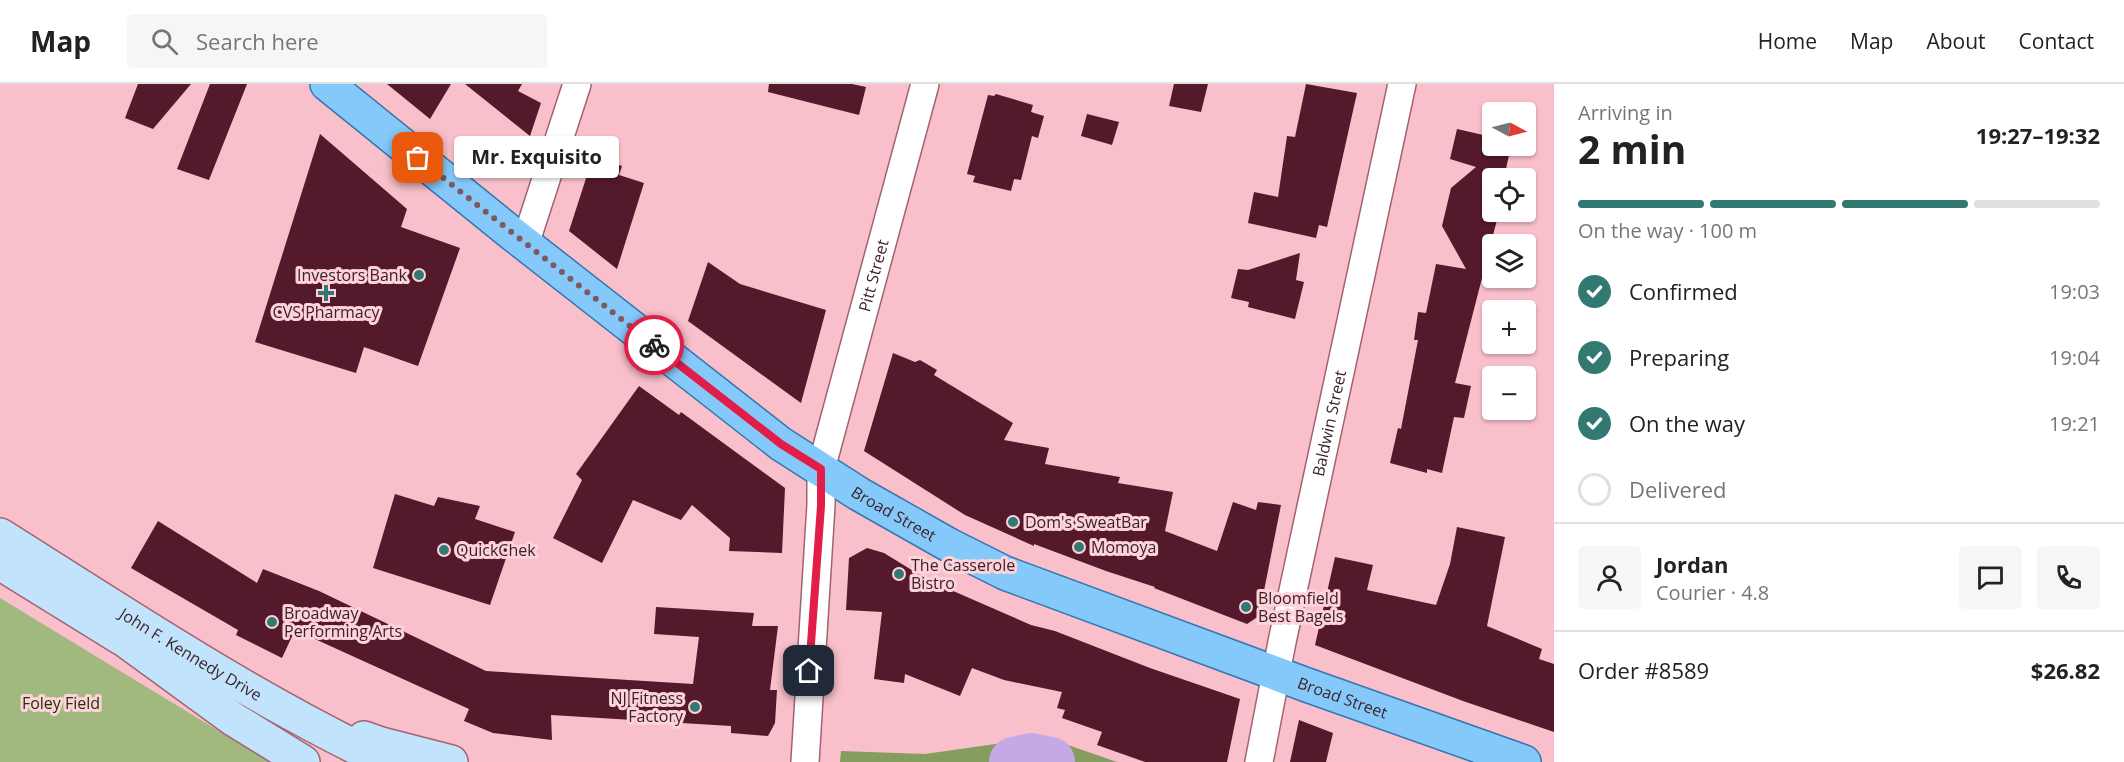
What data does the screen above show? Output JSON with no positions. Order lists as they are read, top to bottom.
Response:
{
  "streets": {
    "main road": ["Broad Street", "John F. Kennedy Drive"],
    "street": ["Pitt Street", "Baldwin Street"]
  },
  "crossings": [
    ["Pitt Street", "Broad Street"],
    ["Baldwin Street", "Broad Street"]
  ],
  "parks": ["Foley Field"],
  "places": {
    "other": [
      "Mr. Exquisito",
      "Investors Bank",
      "Dom's SweatBar",
      "Momoya",
      "QuickChek",
      "The Casserole Bistro",
      "Bloomfield Best Bagels",
      "Broadway Performing Arts",
      "NJ Fitness Factory"
    ],
    "health": ["CVS Pharmacy"]
  },
  "north": "right",
  "page": {
    "header": "Map",
    "search": "Search here",
    "nav": [
      "Home",
      "Map",
      "About",
      "Contact"
    ],
    "heading": ["2 min", "Arriving in", "19:27–19:32"],
    "panel": [
      "Jordan",
      "Courier · 4.8",
      "Order #8589",
      "$26.82"
    ],
    "map_buttons": ["+", "−"],
    "bubble": "Mr. Exquisito",
    "bar": "On the way · 100 m",
    "list": [
      ["Confirmed", "19:03"],
      ["Preparing", "19:04"],
      ["On the way", "19:21"],
      "Delivered"
    ]
  }
}
